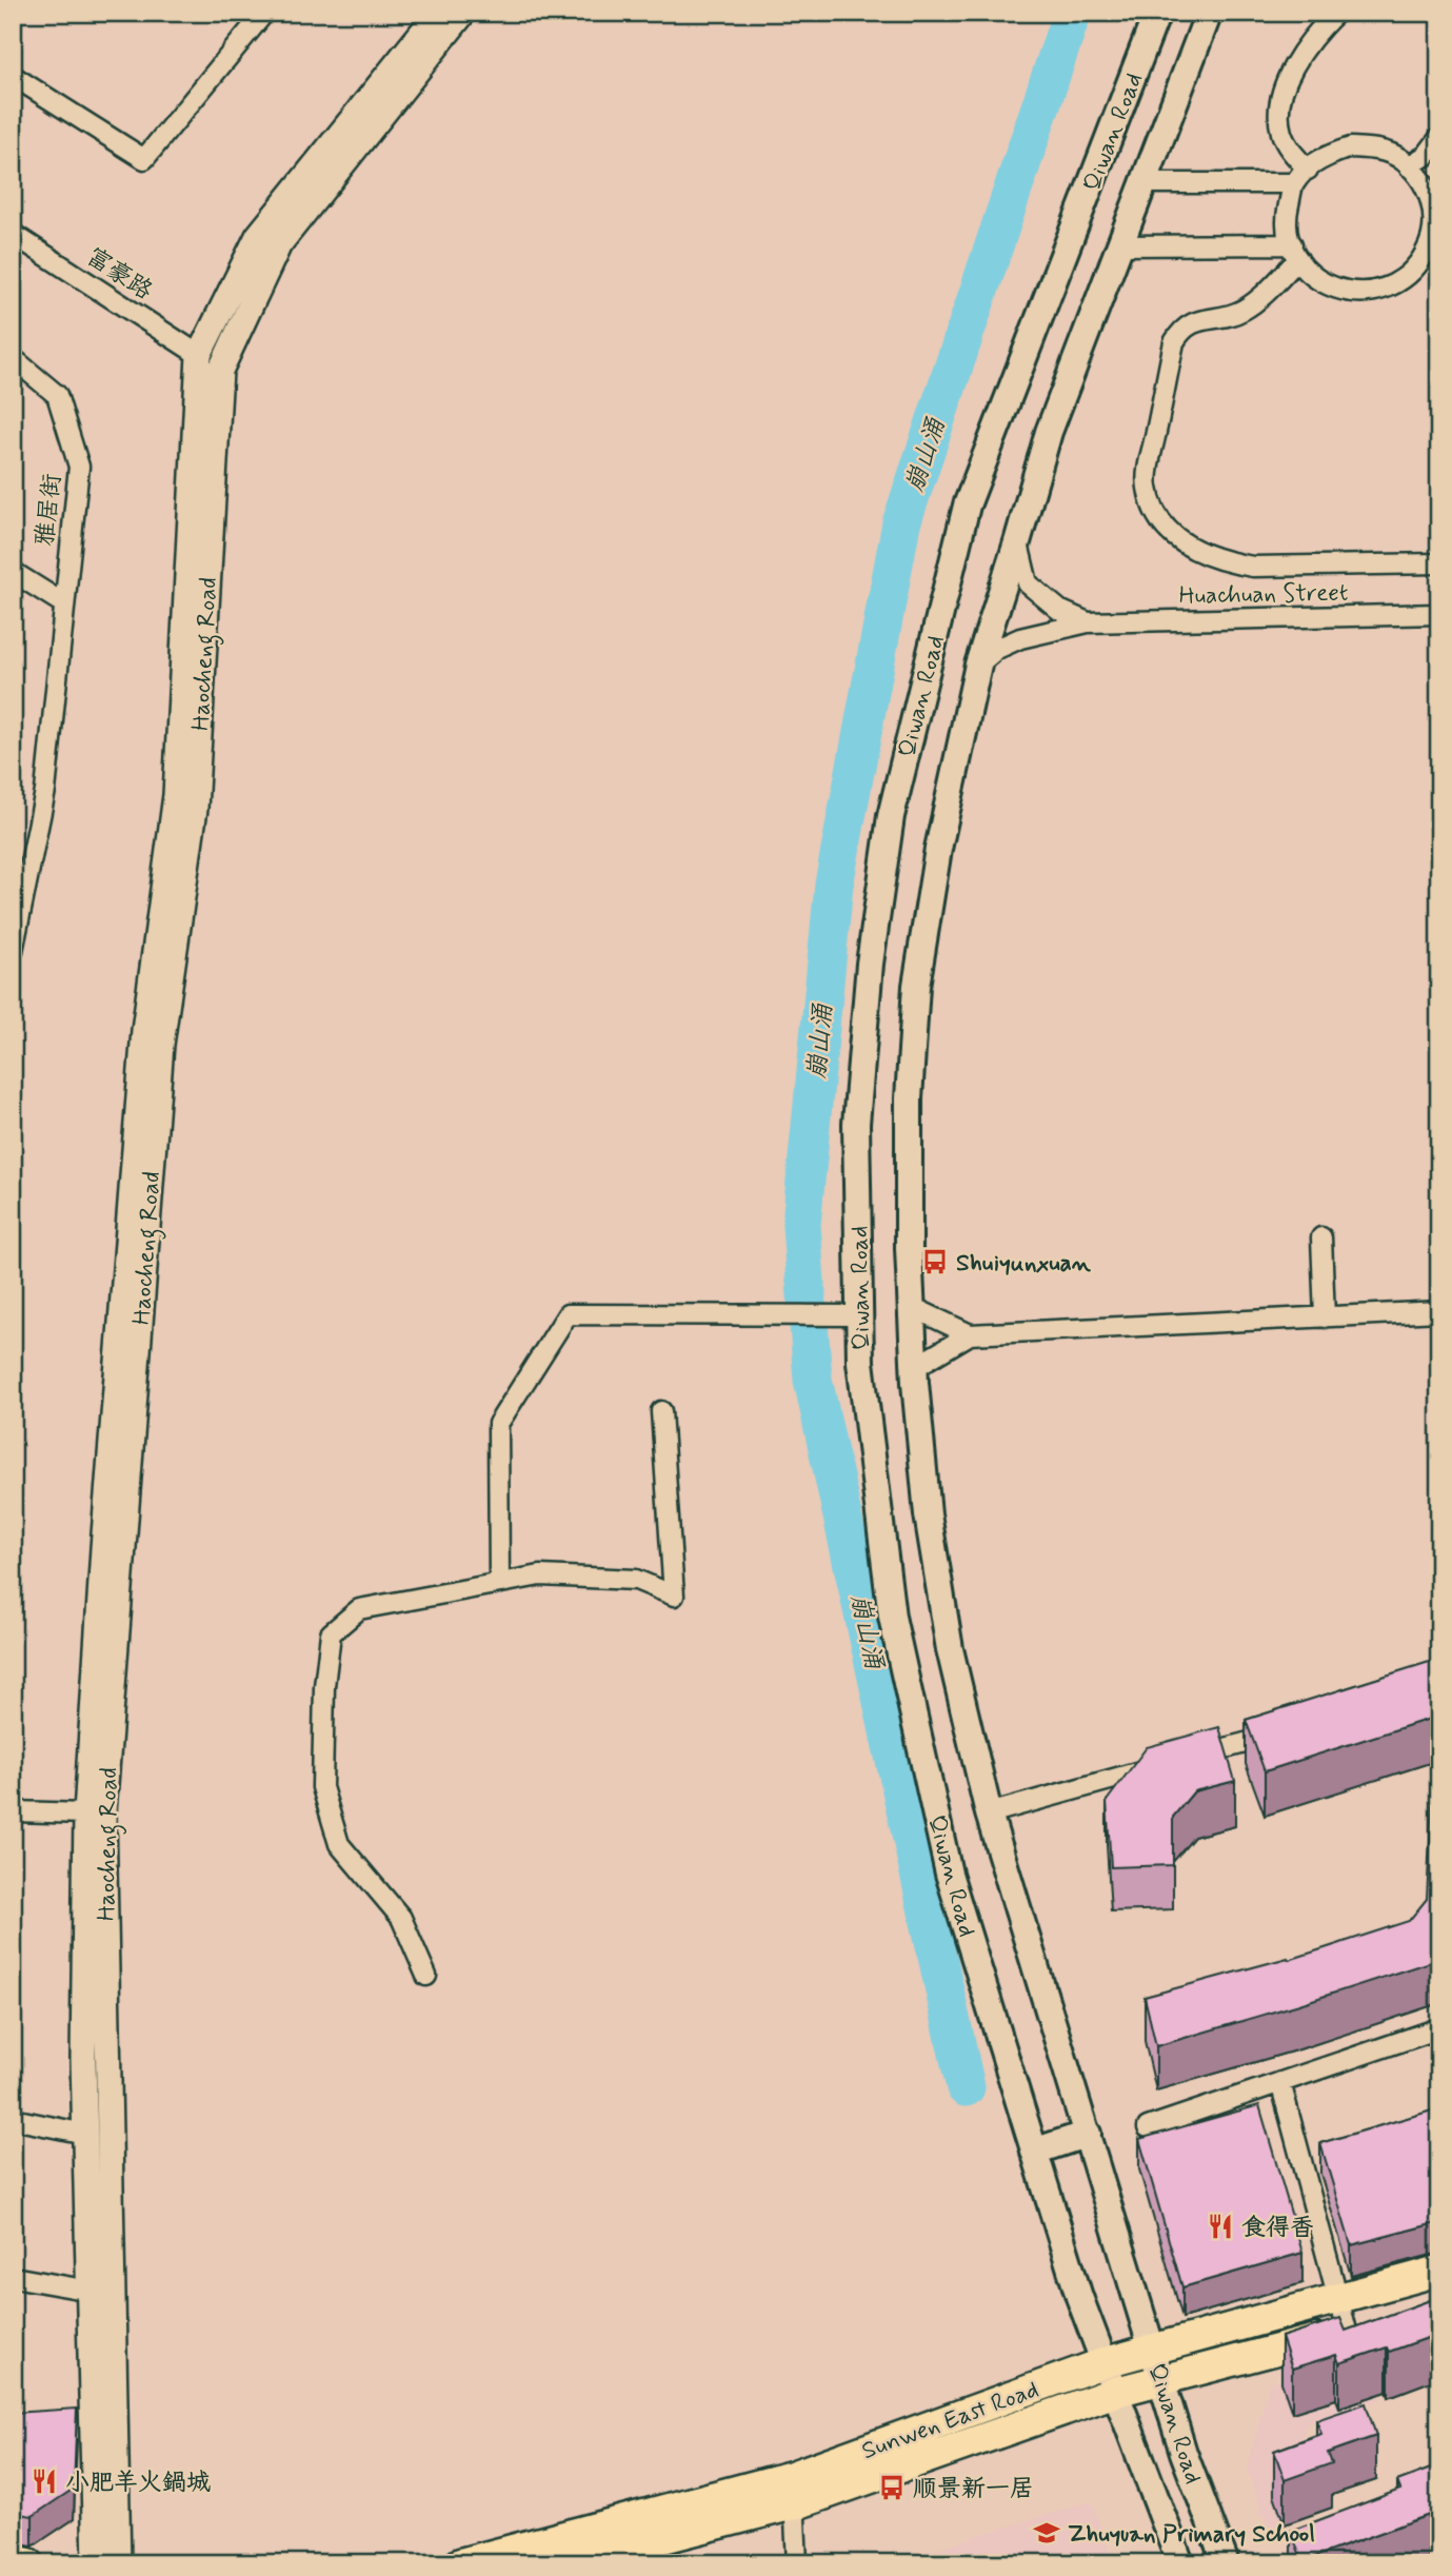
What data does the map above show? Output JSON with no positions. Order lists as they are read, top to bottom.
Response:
{
  "streets": {
    "main road": ["Qiwan Road", "Sunwen East Road"],
    "street": [
      "富豪路",
      "雅居街",
      "Huachuan Street",
      "Haocheng Road"
    ]
  },
  "crossings": [
    ["Qiwan Road", "Huachuan Street"],
    ["Qiwan Road", "Sunwen East Road"],
    ["富豪路", "Haocheng Road"]
  ],
  "water": ["崩山涌"],
  "places": {
    "bus stop": ["Shuiyunxuan", "顺景新一居"],
    "restaurant": ["食得香", "小肥羊火鍋城"],
    "school or university": ["Zhuyuan Primary School"]
  }
}
